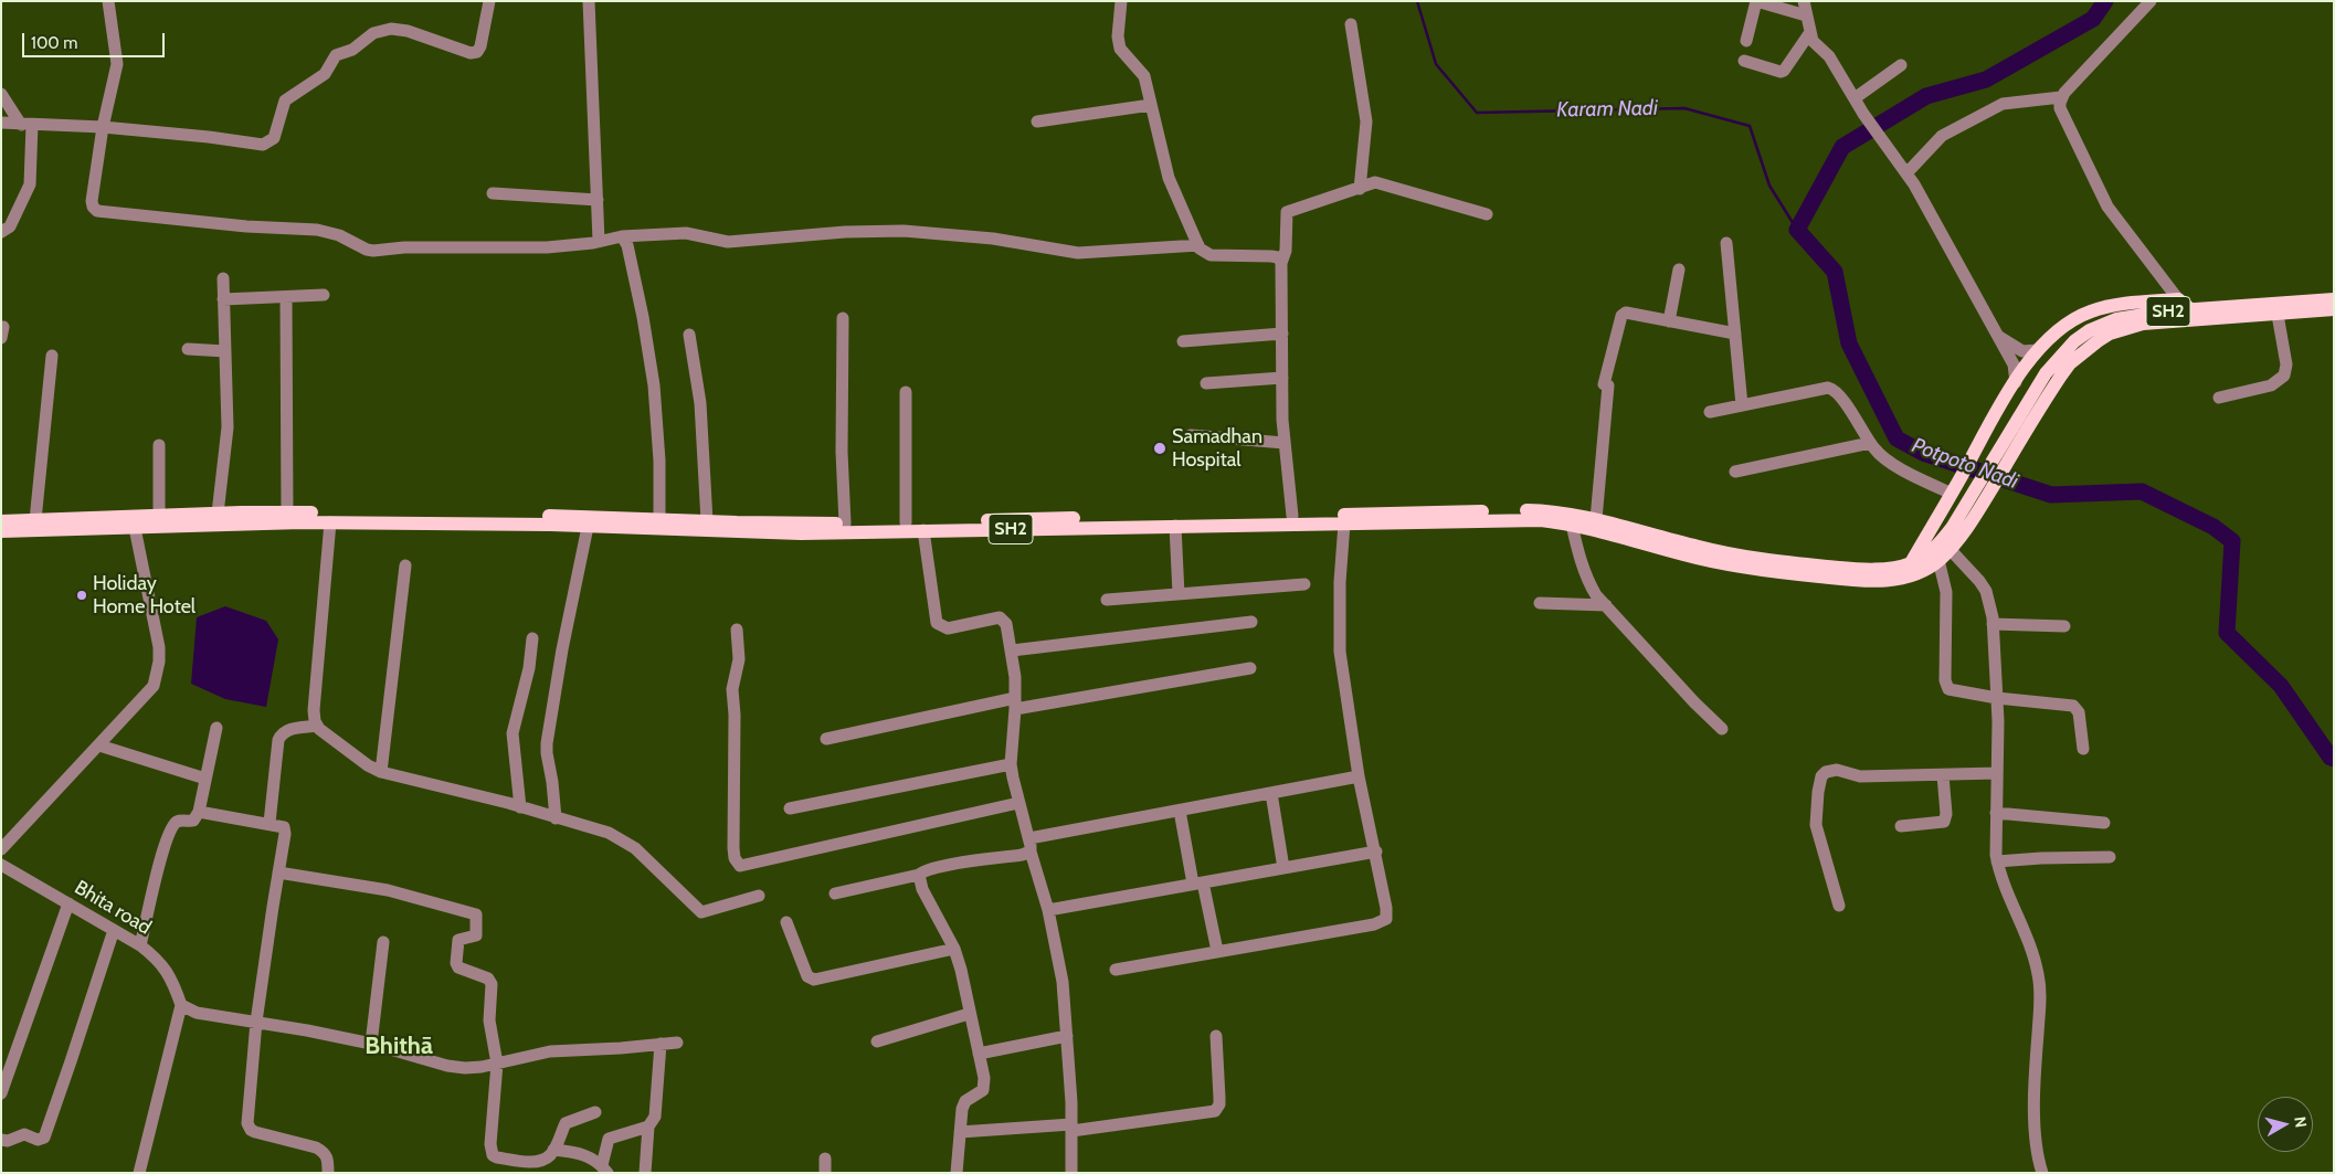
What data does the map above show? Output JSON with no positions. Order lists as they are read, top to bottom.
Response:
{
  "streets": {
    "main road": ["SH2"],
    "street": ["Bhita road"]
  },
  "districts": ["Bhithā"],
  "water": ["Karam Nadi", "Potpoto Nadi"],
  "places": ["Samadhan Hospital", "Holiday Home Hotel"],
  "scale_bar": "100 m",
  "north": "right"
}
